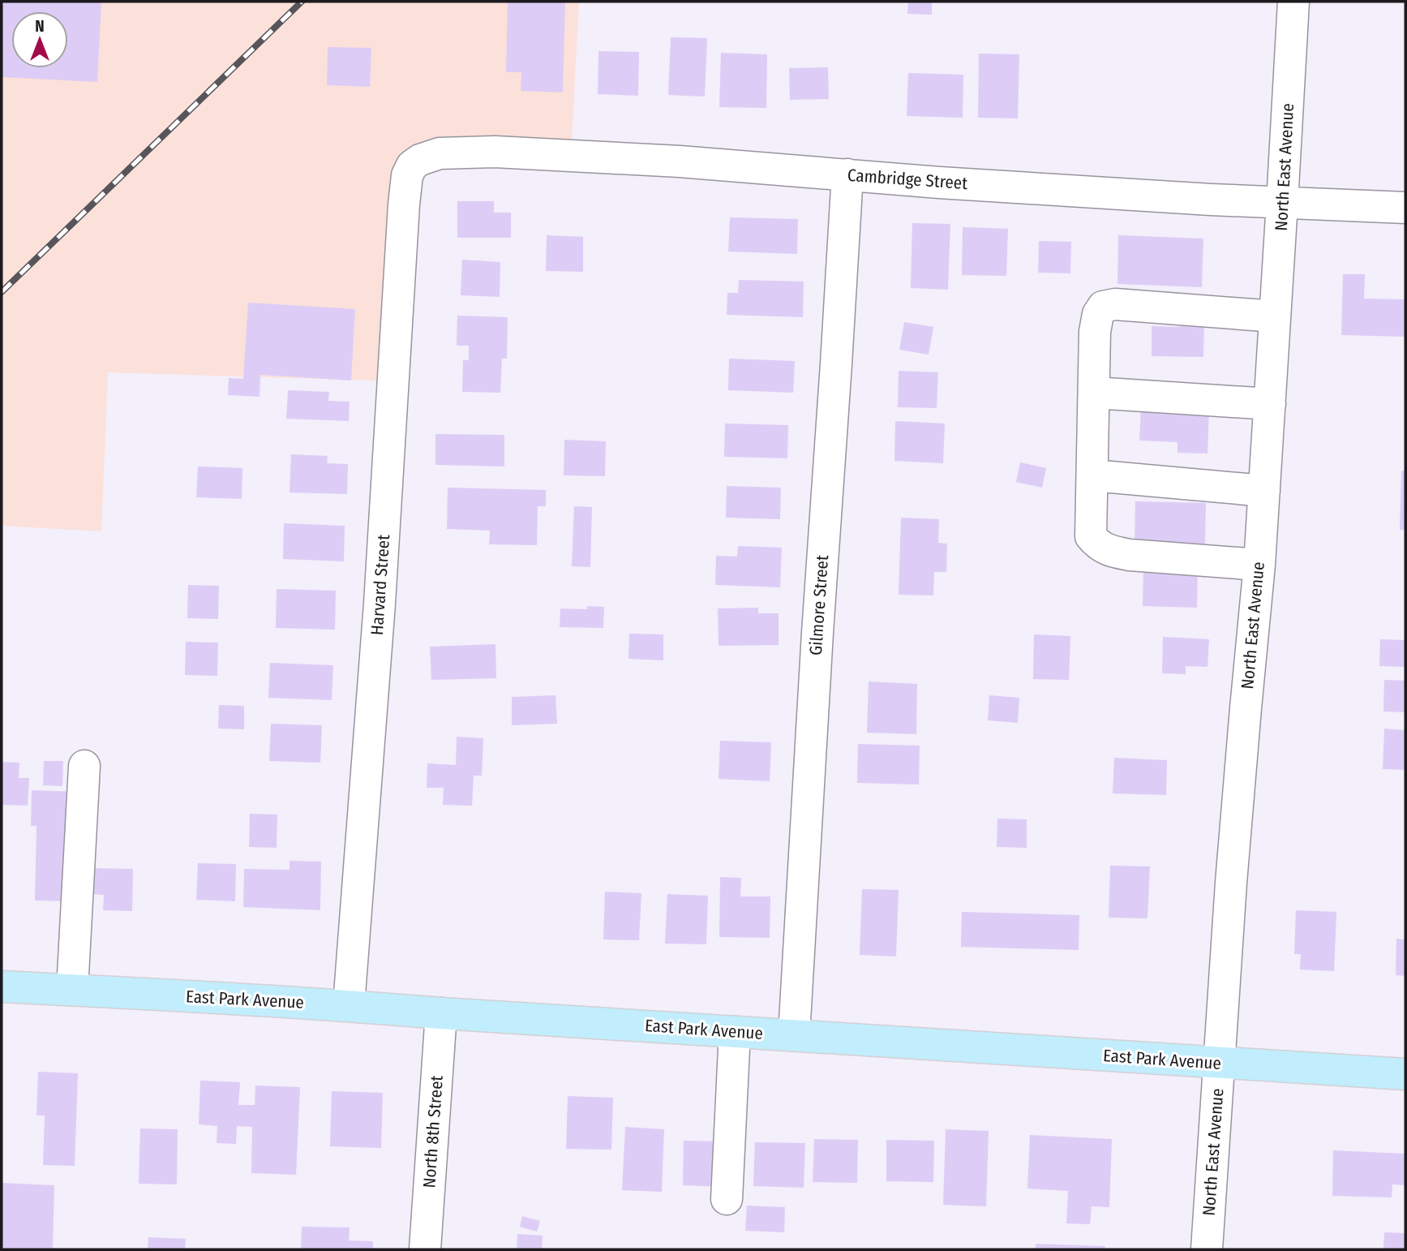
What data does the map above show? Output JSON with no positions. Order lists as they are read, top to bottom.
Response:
{
  "streets": {
    "main road": ["East Park Avenue"],
    "street": [
      "North East Avenue",
      "Cambridge Street",
      "Harvard Street",
      "Gilmore Street",
      "North 8th Street"
    ]
  },
  "crossings": [
    ["North East Avenue", "Cambridge Street"],
    ["North East Avenue", "East Park Avenue"],
    ["Cambridge Street", "Harvard Street"],
    ["Cambridge Street", "Gilmore Street"],
    ["Harvard Street", "East Park Avenue"],
    ["Gilmore Street", "East Park Avenue"],
    ["East Park Avenue", "North 8th Street"]
  ],
  "north": "top"
}
